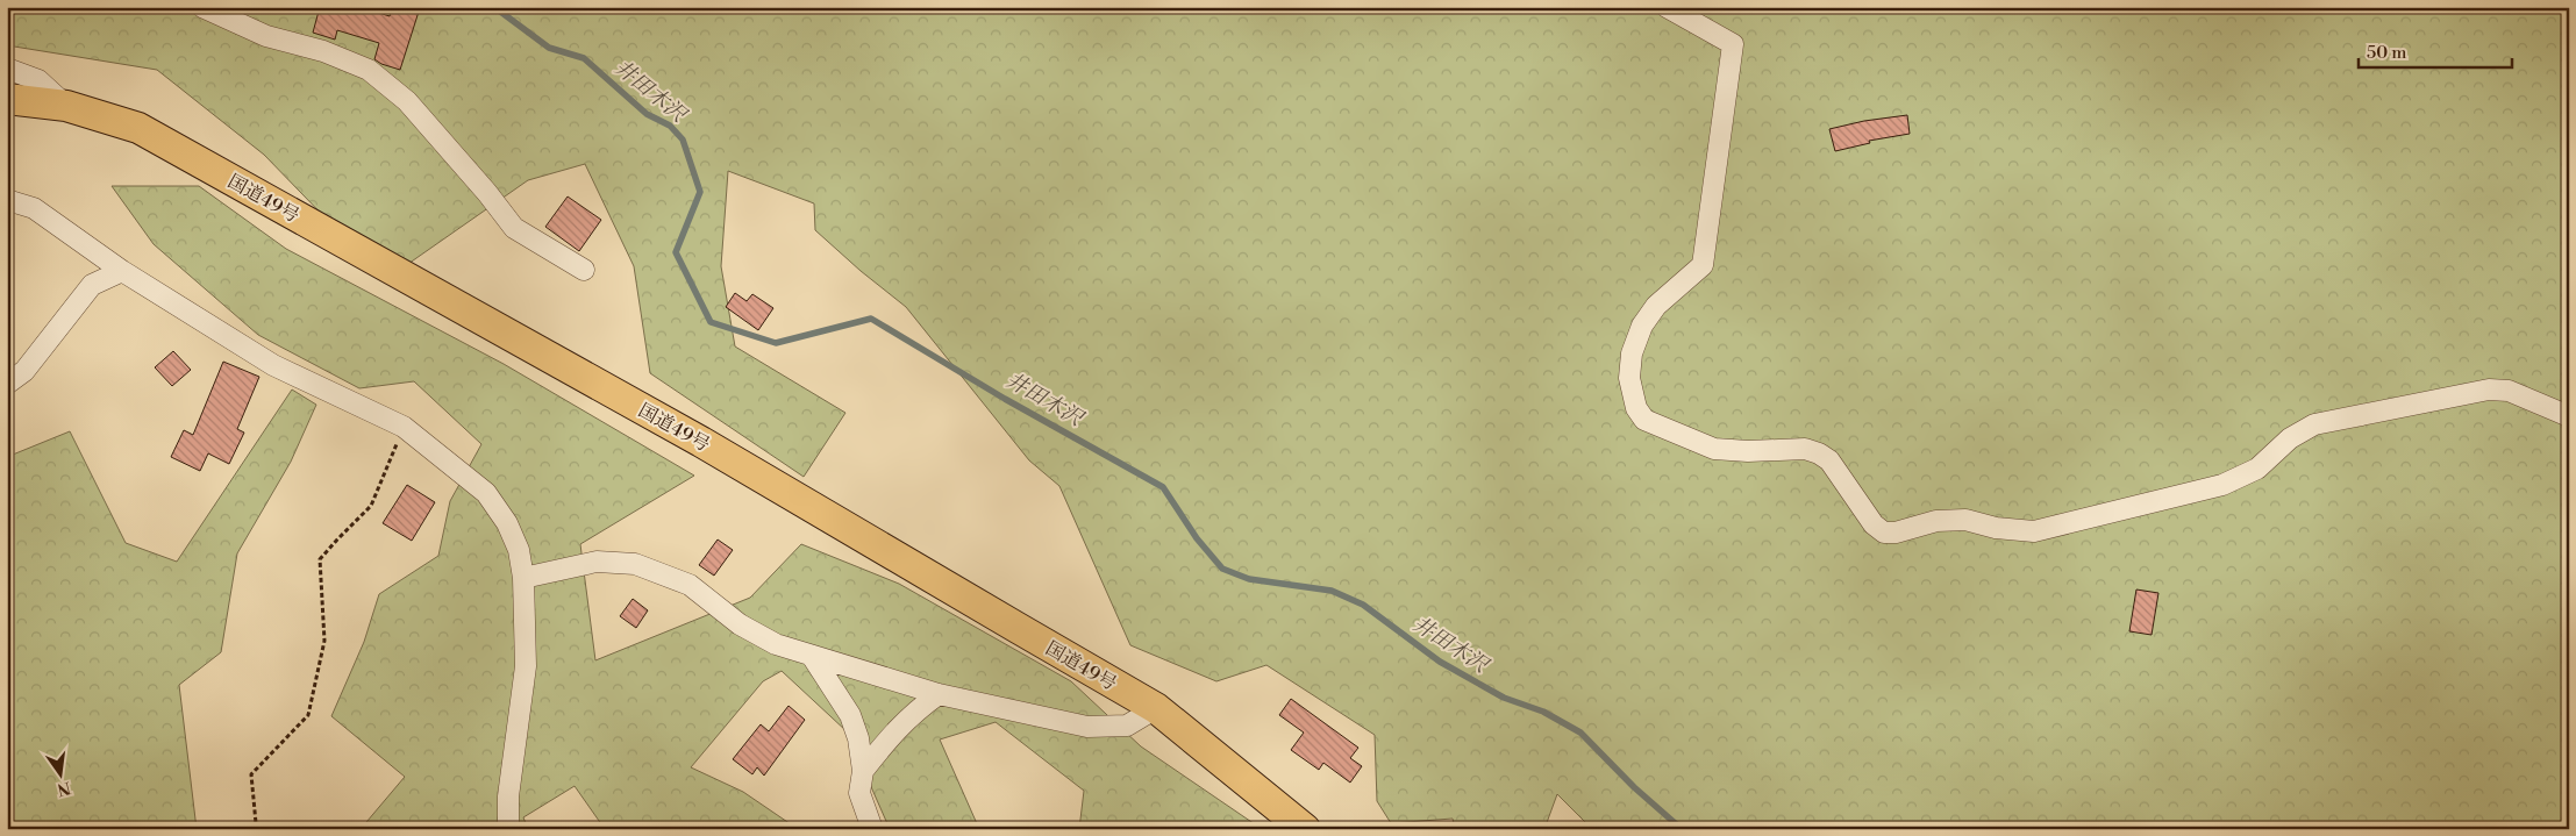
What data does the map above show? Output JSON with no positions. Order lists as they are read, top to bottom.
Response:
{
  "streets": {
    "highway": ["国道49号"]
  },
  "water": ["井田木沢"],
  "scale_bar": "50 m",
  "north": "bottom"
}
